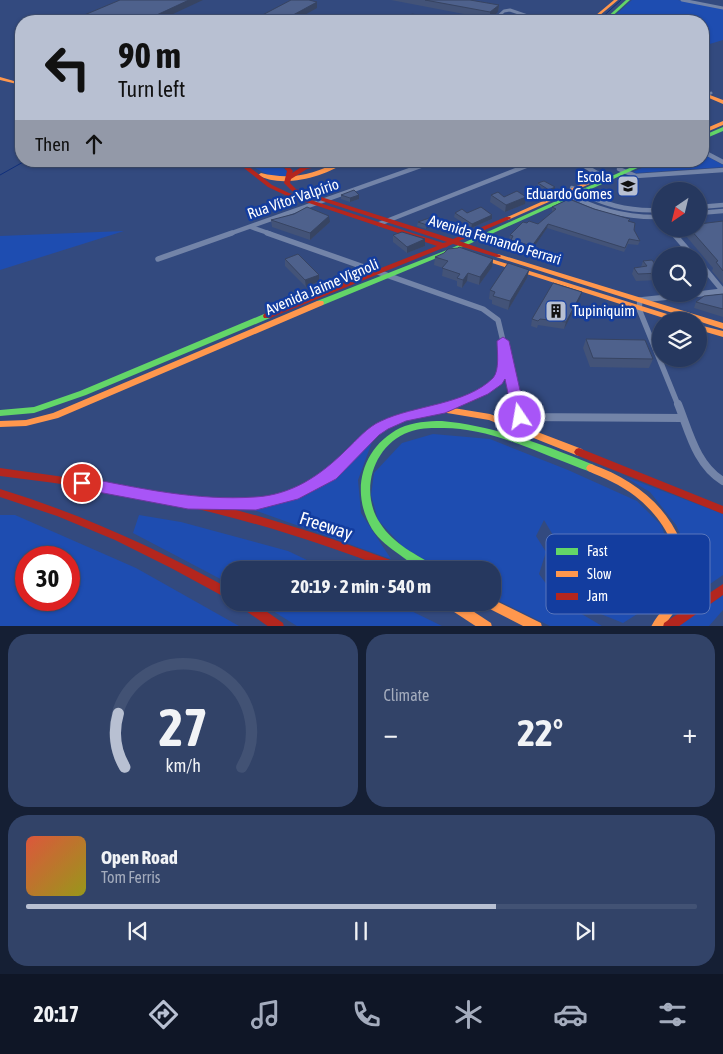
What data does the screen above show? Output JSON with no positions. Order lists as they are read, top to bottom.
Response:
{
  "streets": {
    "main road": ["Avenida Fernando Ferrari", "Avenida Jaime Vignoli", "Freeway"],
    "street": ["Rua Vítor Valpírio"]
  },
  "crossings": [
    ["Rua Vítor Valpírio", "Avenida Fernando Ferrari"],
    ["Avenida Fernando Ferrari", "Avenida Jaime Vignoli"]
  ],
  "places": {
    "school or university": ["Escola Eduardo Gomes"],
    "building": ["Tupiniquim"]
  },
  "legend": ["Fast", "Slow", "Jam"],
  "north": "bottom left",
  "page": {
    "turn": ["90 m", "Turn left"],
    "then": "Then",
    "limit": "30",
    "trip": "20:19 · 2 min · 540 m",
    "tile": "Climate",
    "heat": ["−", "22°", "+"],
    "song": ["Open Road", "Tom Ferris"],
    "tabs": "20:17",
    "gauge": ["27", "km/h"]
  }
}
